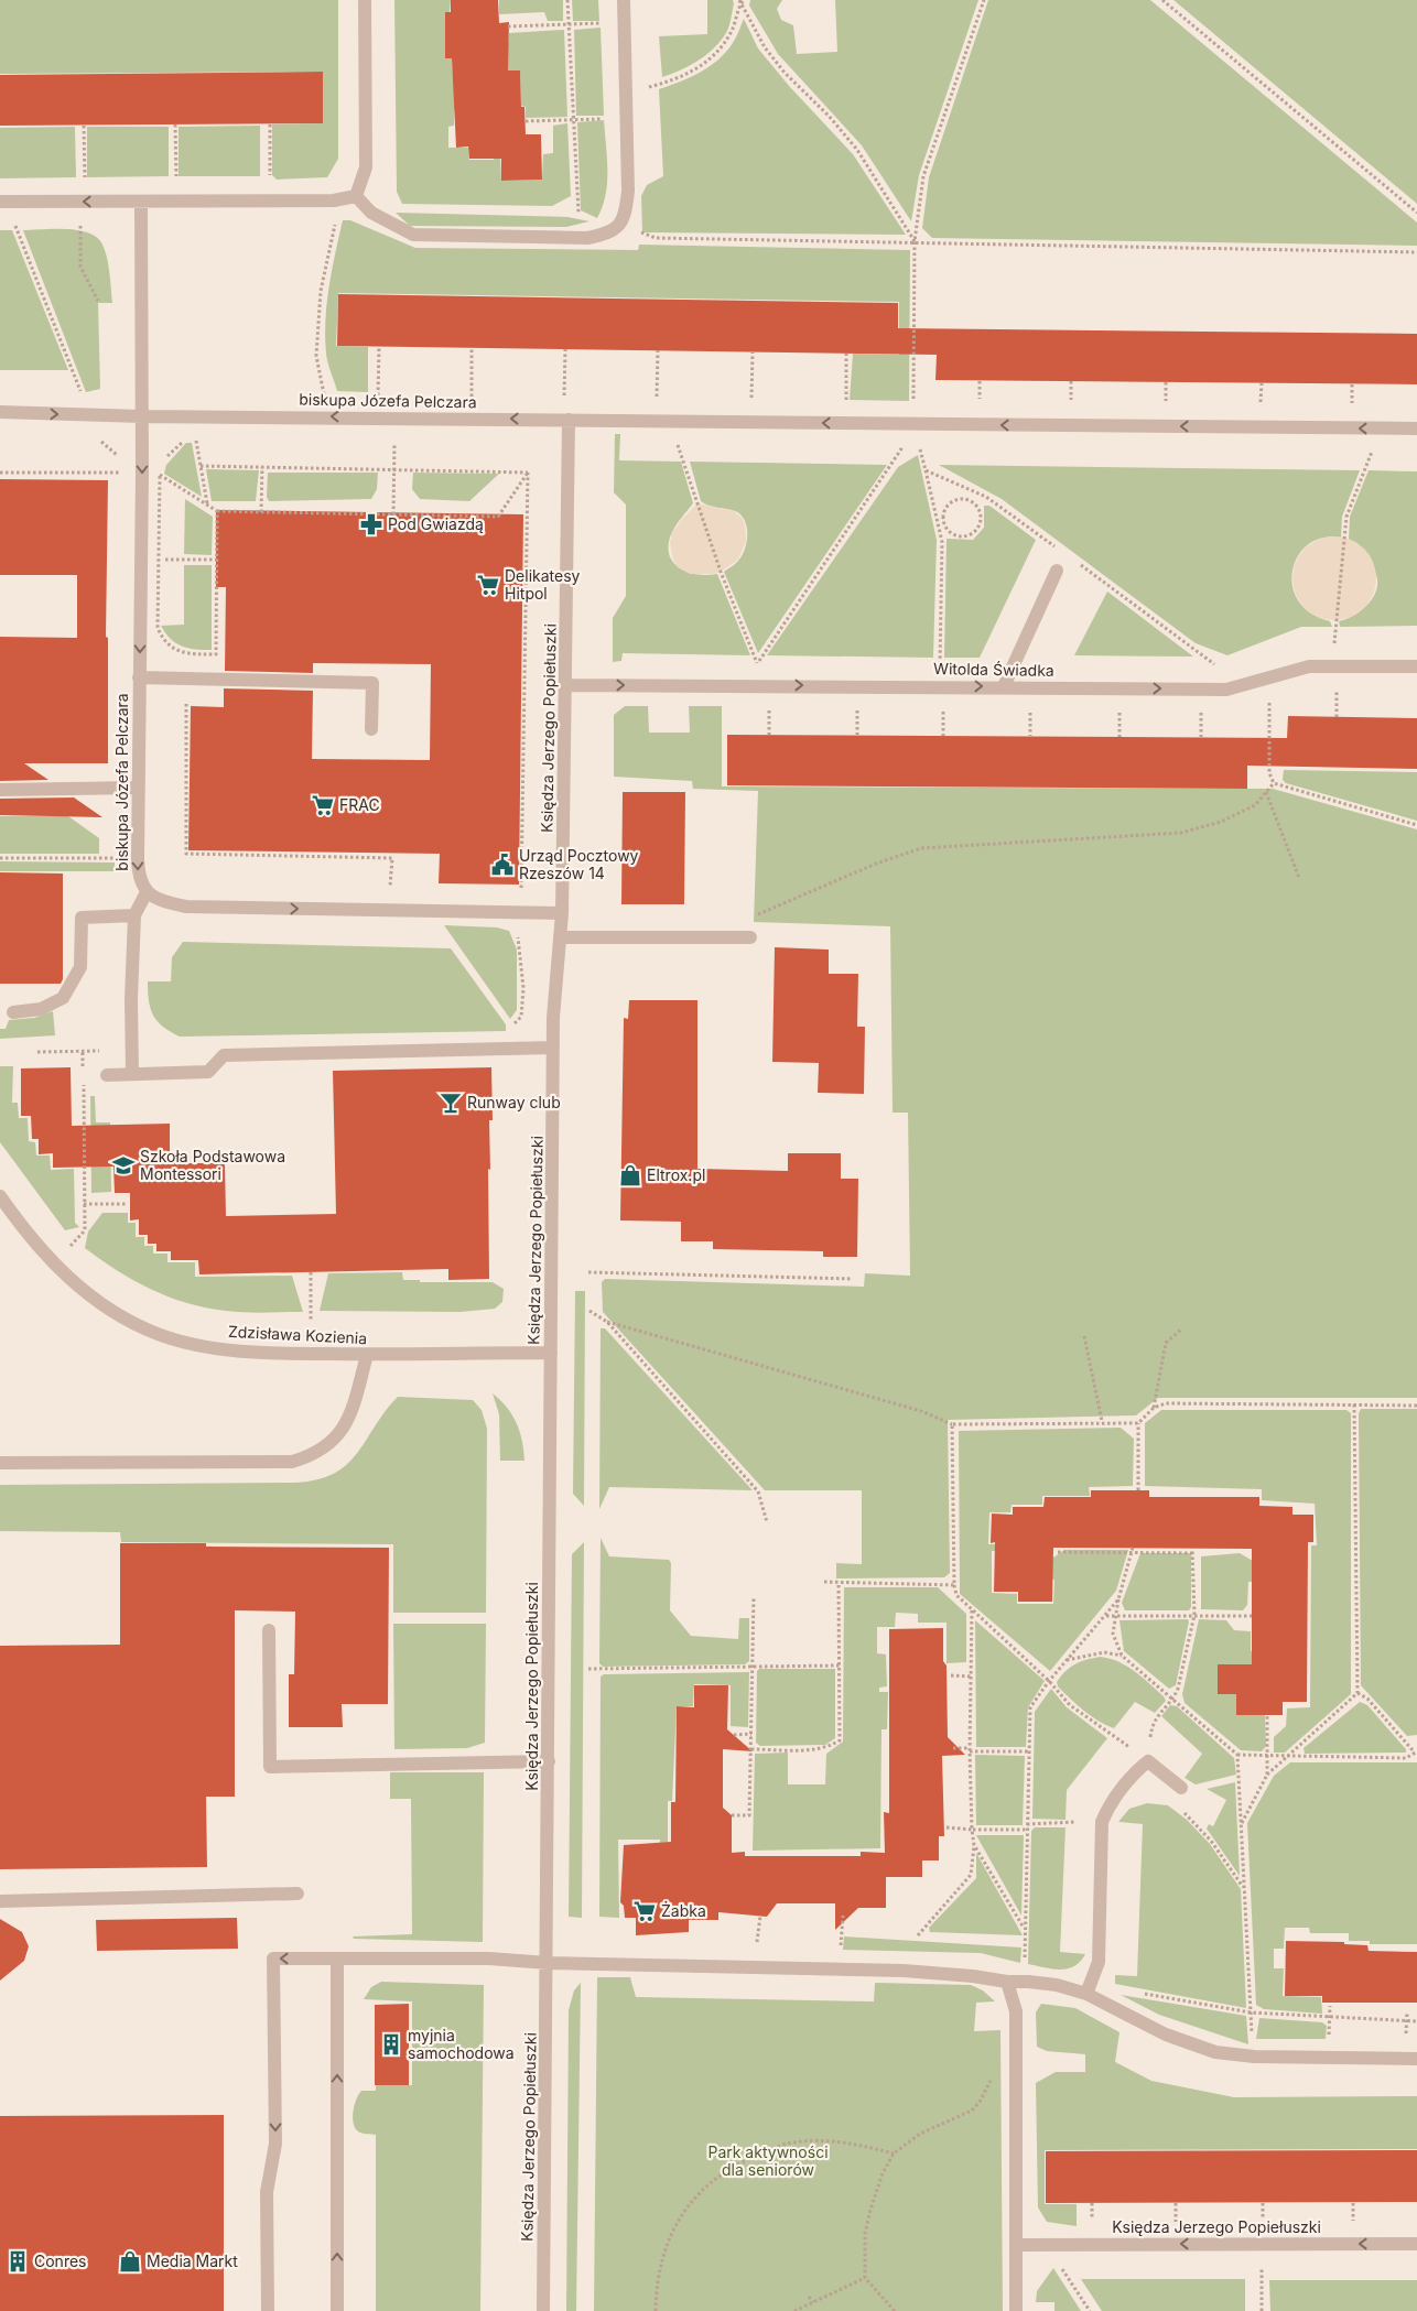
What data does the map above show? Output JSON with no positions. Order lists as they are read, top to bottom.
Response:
{
  "streets": {
    "street": [
      "biskupa Józefa Pelczara",
      "Witolda Świadka",
      "Księdza Jerzego Popiełuszki",
      "Zdzisława Kozienia"
    ]
  },
  "crossings": [
    ["biskupa Józefa Pelczara", "Księdza Jerzego Popiełuszki"],
    ["Witolda Świadka", "Księdza Jerzego Popiełuszki"],
    ["Księdza Jerzego Popiełuszki", "Zdzisława Kozienia"]
  ],
  "one_way": ["Witolda Świadka"],
  "parks": ["Park aktywności dla seniorów"],
  "places": {
    "pharmacy": ["Pod Gwiazdą"],
    "supermarket": ["Delikatesy Hitpol", "FRAC", "Żabka"],
    "public building": ["Urząd Pocztowy Rzeszów 14"],
    "bar": ["Runway club"],
    "school or university": ["Szkoła Podstawowa Montessori"],
    "shop": ["Eltrox.pl", "Media Markt"],
    "building": ["myjnia samochodowa", "Conres"]
  }
}
